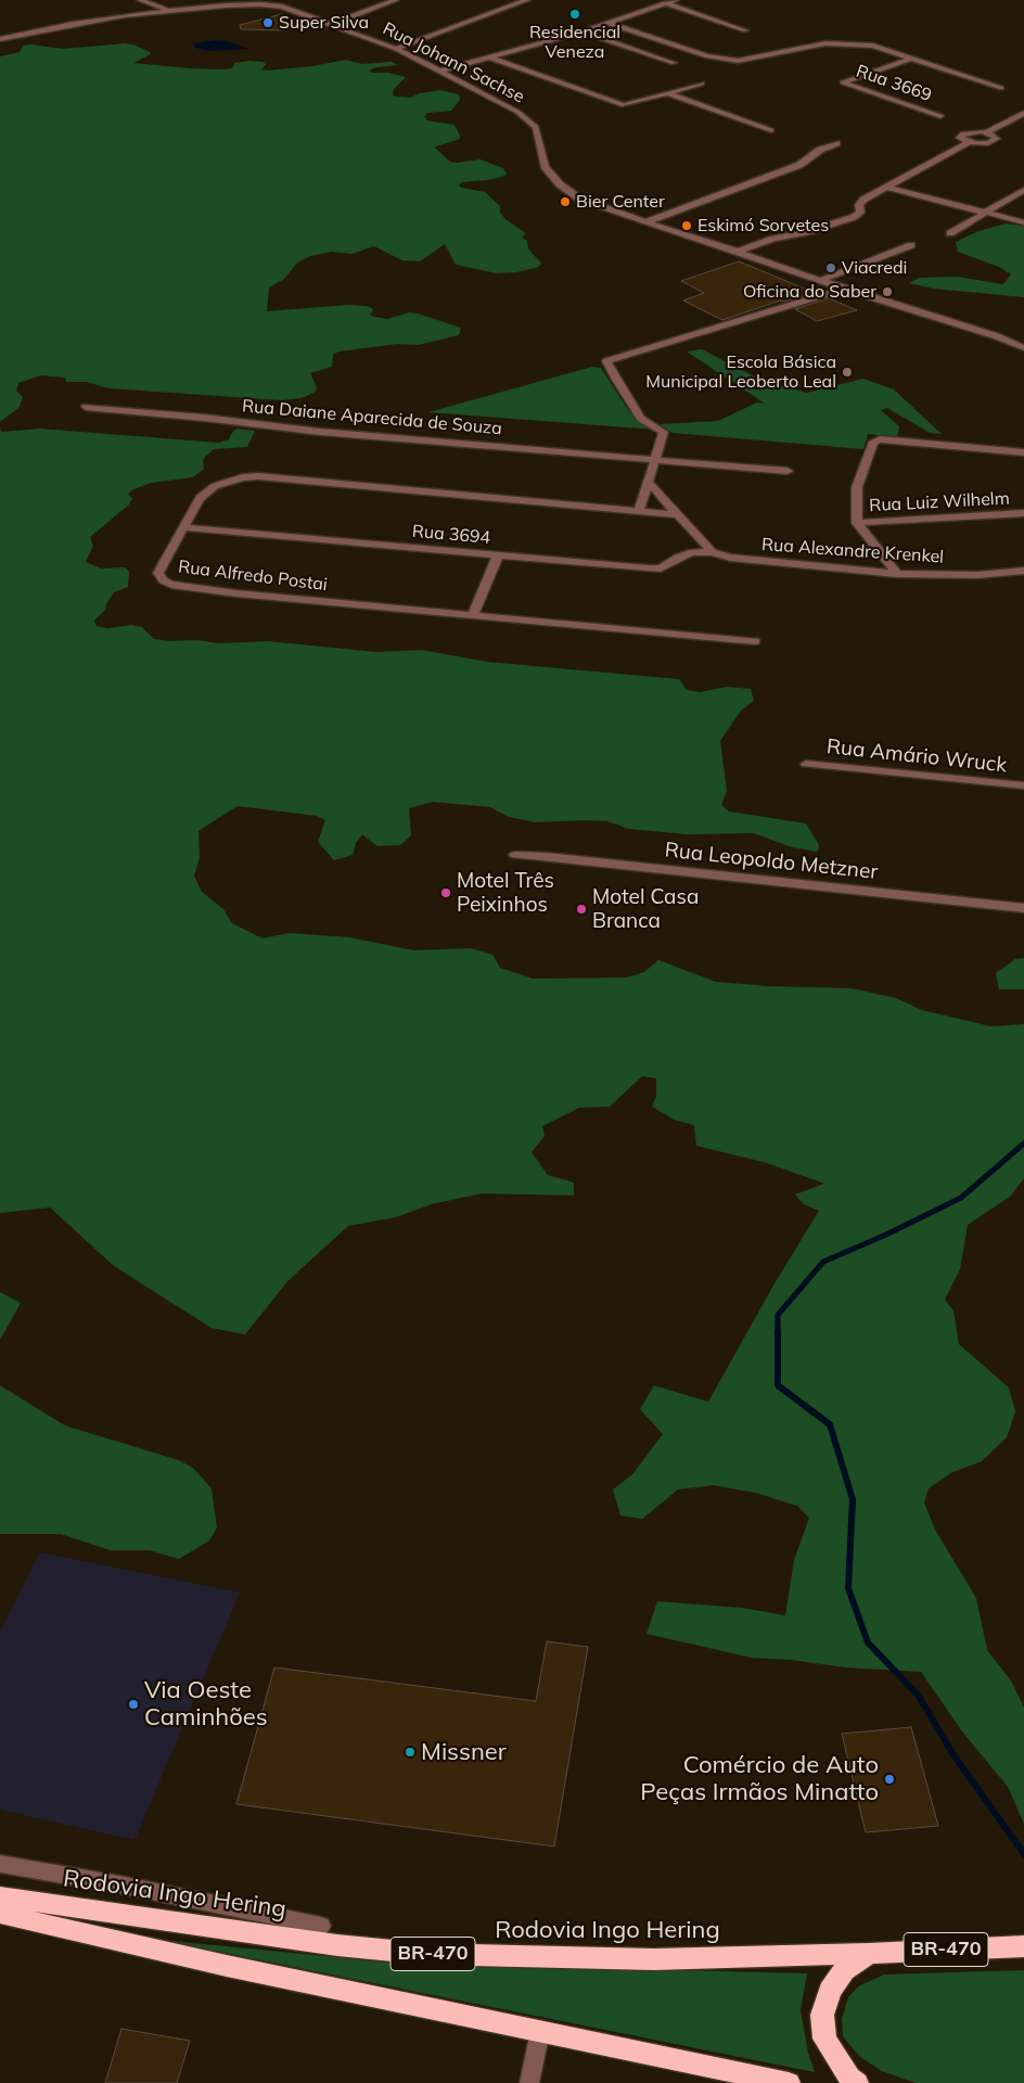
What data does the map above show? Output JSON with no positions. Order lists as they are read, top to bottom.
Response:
{
  "streets": {
    "highway": ["Rodovia Ingo Hering", "BR-470"],
    "street": [
      "Rua Johann Sachse",
      "Rua 3669",
      "Rua Daiane Aparecida de Souza",
      "Rua Luiz Wilhelm",
      "Rua 3694",
      "Rua Alexandre Krenkel",
      "Rua Alfredo Postai",
      "Rua Amário Wruck",
      "Rua Leopoldo Metzner"
    ]
  },
  "crossings": [
    ["Rua 3694", "Rua Alexandre Krenkel"],
    ["Rua 3694", "Rua Alfredo Postai"]
  ],
  "places": [
    "Residencial Veneza",
    "Super Silva",
    "Bier Center",
    "Eskimó Sorvetes",
    "Viacredi",
    "Oficina do Saber",
    "Escola Básica Municipal Leoberto Leal",
    "Motel Três Peixinhos",
    "Motel Casa Branca",
    "Via Oeste Caminhões",
    "Missner",
    "Comércio de Auto Peças Irmãos Minatto"
  ]
}
